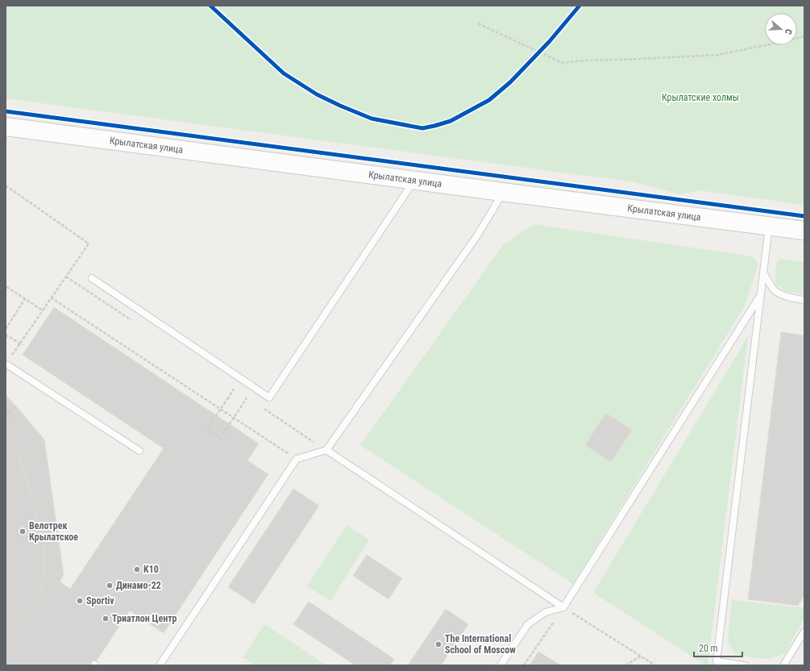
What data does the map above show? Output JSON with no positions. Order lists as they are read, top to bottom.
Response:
{
  "streets": {
    "main road": ["Крылатская улица"]
  },
  "parks": ["Крылатские холмы"],
  "places": [
    "Велотрек Крылатское",
    "K10",
    "Динамо-22",
    "Sportiv",
    "Триатлон Центр",
    "The International School of Moscow"
  ],
  "scale_bar": "20 m",
  "north": "right"
}
